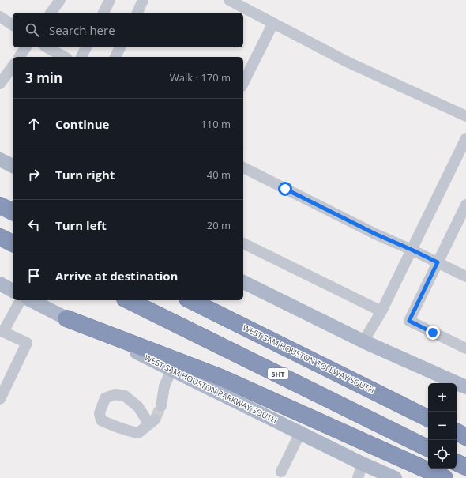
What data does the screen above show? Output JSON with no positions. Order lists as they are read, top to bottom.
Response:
{
  "streets": {
    "highway": ["WEST SAM HOUSTON TOLLWAY SOUTH", "SHT"],
    "main road": ["WEST SAM HOUSTON PARKWAY SOUTH"]
  },
  "page": {
    "search": "Search here",
    "heading": ["3 min", "Walk · 170 m"],
    "list": [
      ["Continue", "110 m"],
      ["Turn right", "40 m"],
      ["Turn left", "20 m"],
      "Arrive at destination"
    ],
    "map_buttons": ["+", "−"]
  }
}
